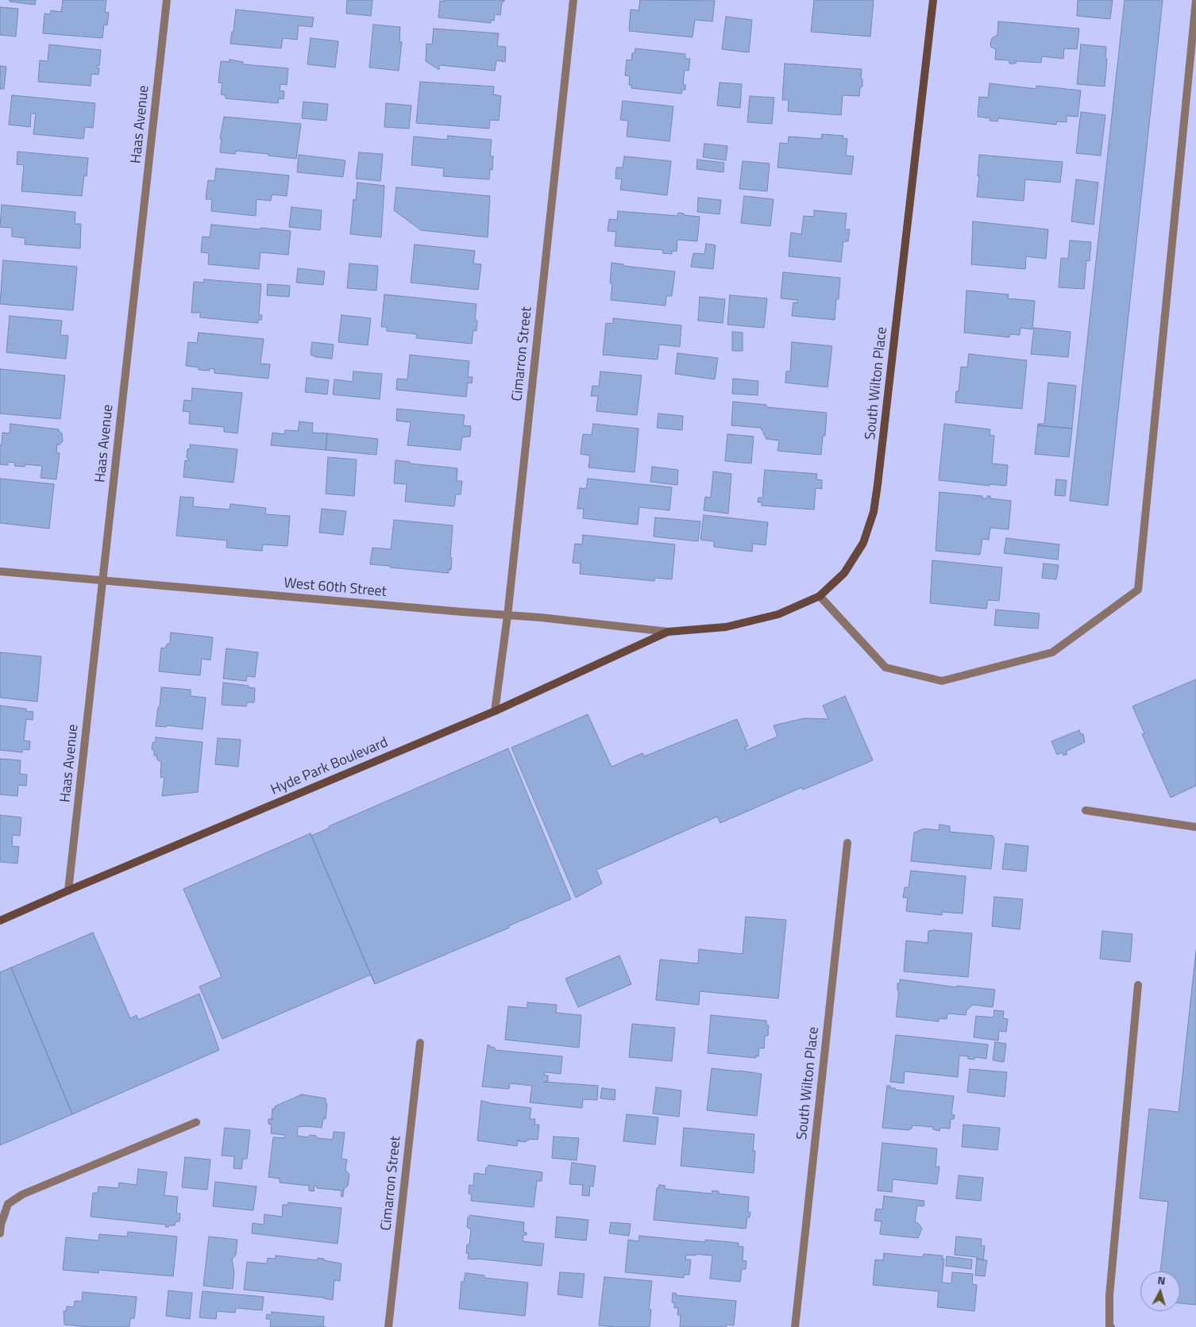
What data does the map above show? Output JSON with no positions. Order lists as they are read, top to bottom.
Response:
{
  "streets": {
    "street": [
      "Haas Avenue",
      "Cimarron Street",
      "South Wilton Place",
      "West 60th Street",
      "Hyde Park Boulevard"
    ]
  },
  "crossings": [
    ["Haas Avenue", "West 60th Street"],
    ["Haas Avenue", "Hyde Park Boulevard"],
    ["Cimarron Street", "West 60th Street"],
    ["Cimarron Street", "Hyde Park Boulevard"],
    ["South Wilton Place", "West 60th Street"],
    ["South Wilton Place", "Hyde Park Boulevard"],
    ["West 60th Street", "Hyde Park Boulevard"]
  ],
  "north": "top"
}
